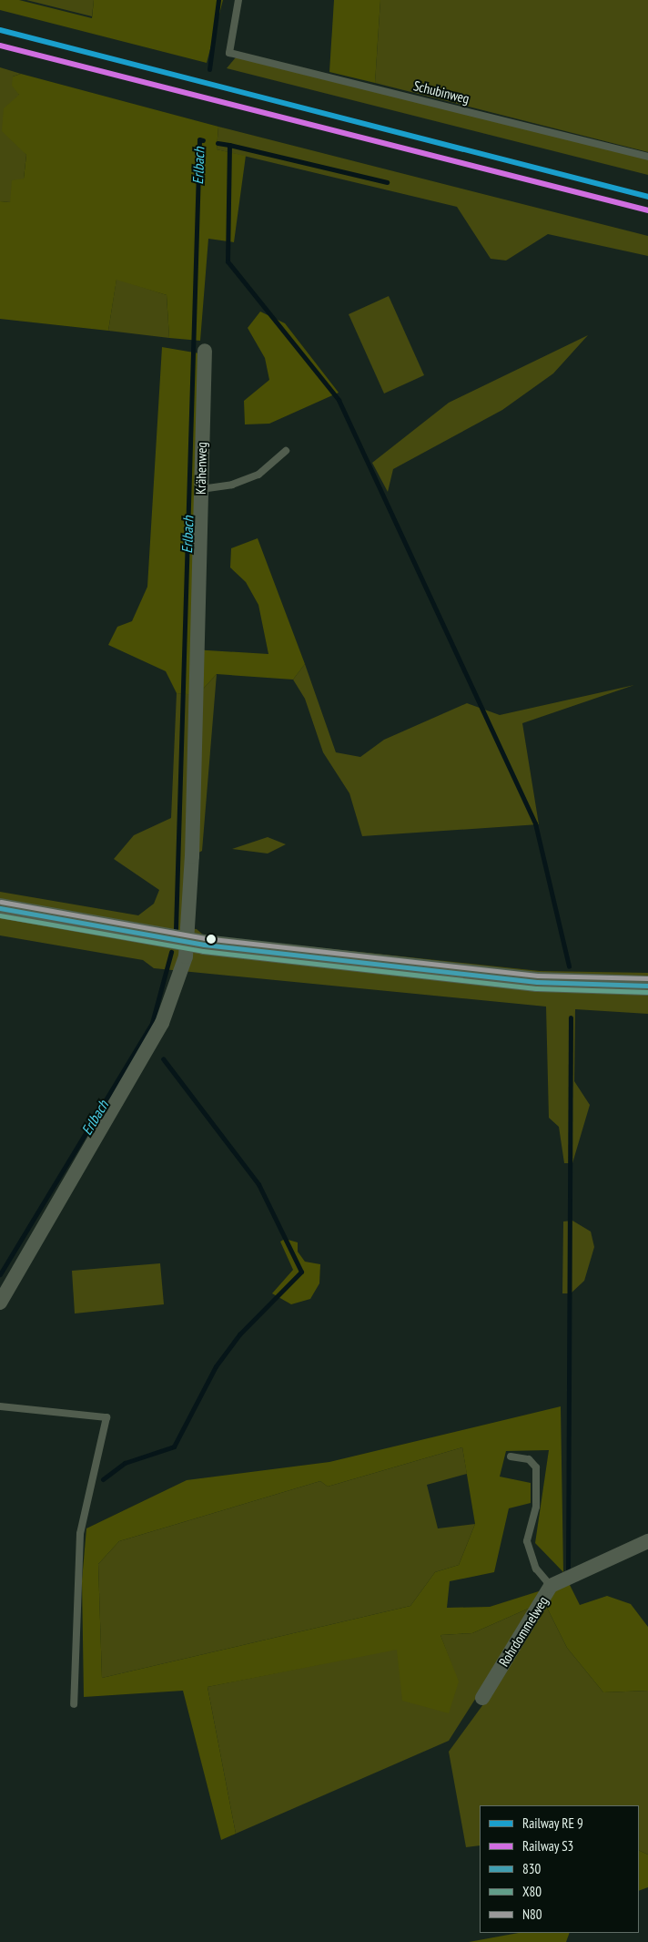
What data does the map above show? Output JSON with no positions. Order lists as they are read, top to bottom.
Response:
{
  "streets": {
    "street": ["Krähenweg", "Rohrdommelweg"],
    "lane": ["Schubinweg"]
  },
  "water": ["Erlbach"],
  "lines": [
    "rail line S3",
    "transit line N80",
    "transit line 830",
    "transit line X80"
  ],
  "legend": [
    "Railway RE 9",
    "Railway S3",
    "830",
    "X80",
    "N80"
  ]
}
